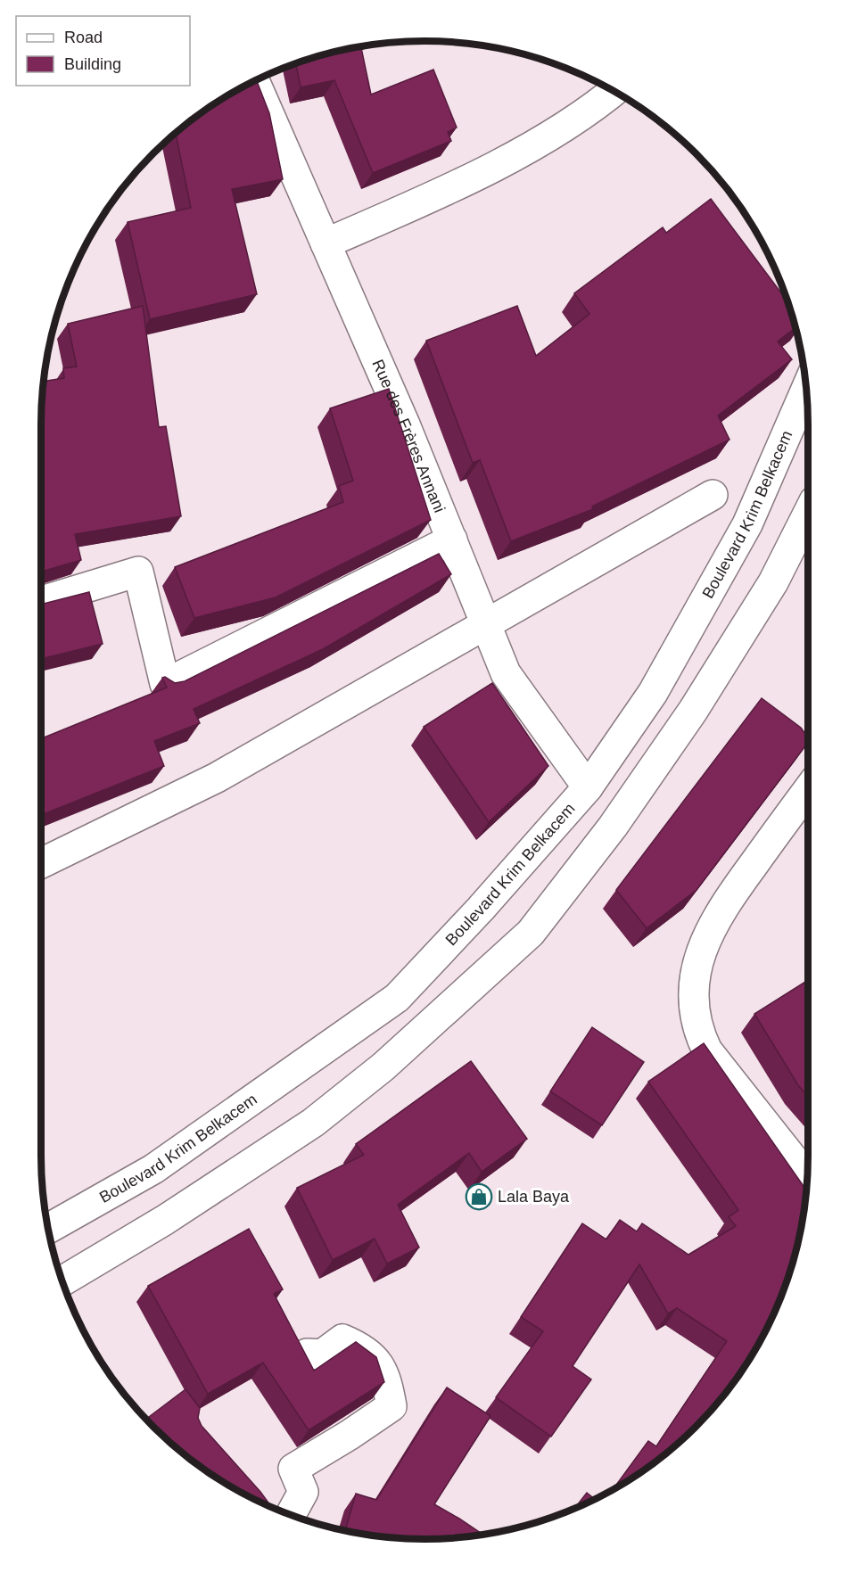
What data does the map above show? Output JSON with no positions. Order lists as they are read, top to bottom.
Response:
{
  "streets": {
    "main road": ["Rue des Frères Annani", "Boulevard Krim Belkacem"]
  },
  "crossings": [
    ["Rue des Frères Annani", "Boulevard Krim Belkacem"]
  ],
  "places": {
    "shop": ["Lala Baya"]
  },
  "legend": ["Road", "Building"]
}
